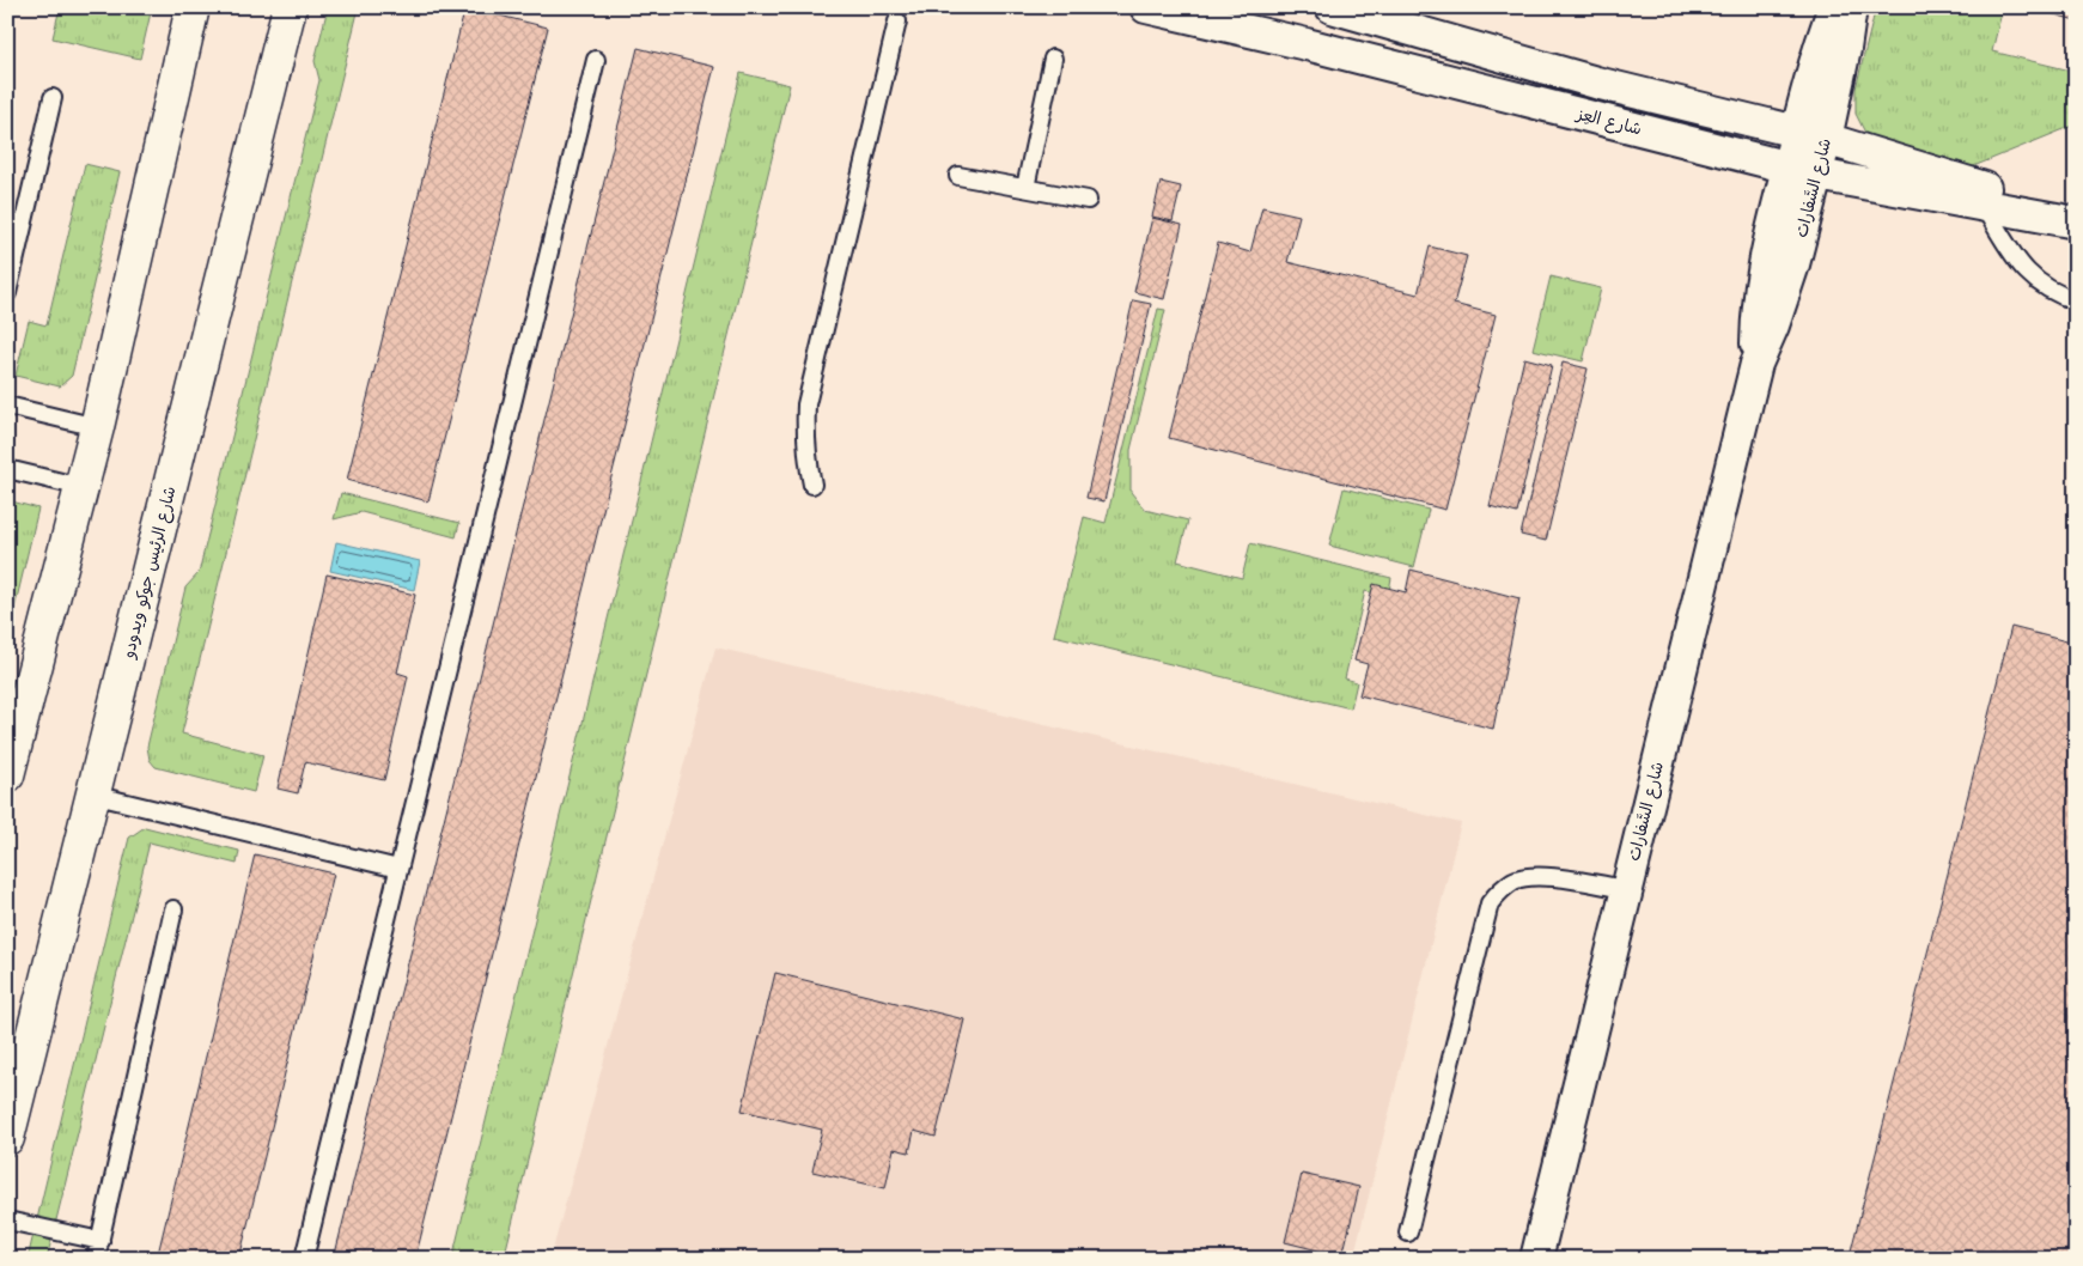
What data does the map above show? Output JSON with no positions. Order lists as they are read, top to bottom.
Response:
{
  "streets": {
    "street": ["شارع العِز", "شارع السَّفارات", "شارع الرئيس جوكو ويدودو"]
  },
  "crossings": [
    ["شارع العِز", "شارع السَّفارات"]
  ]
}
